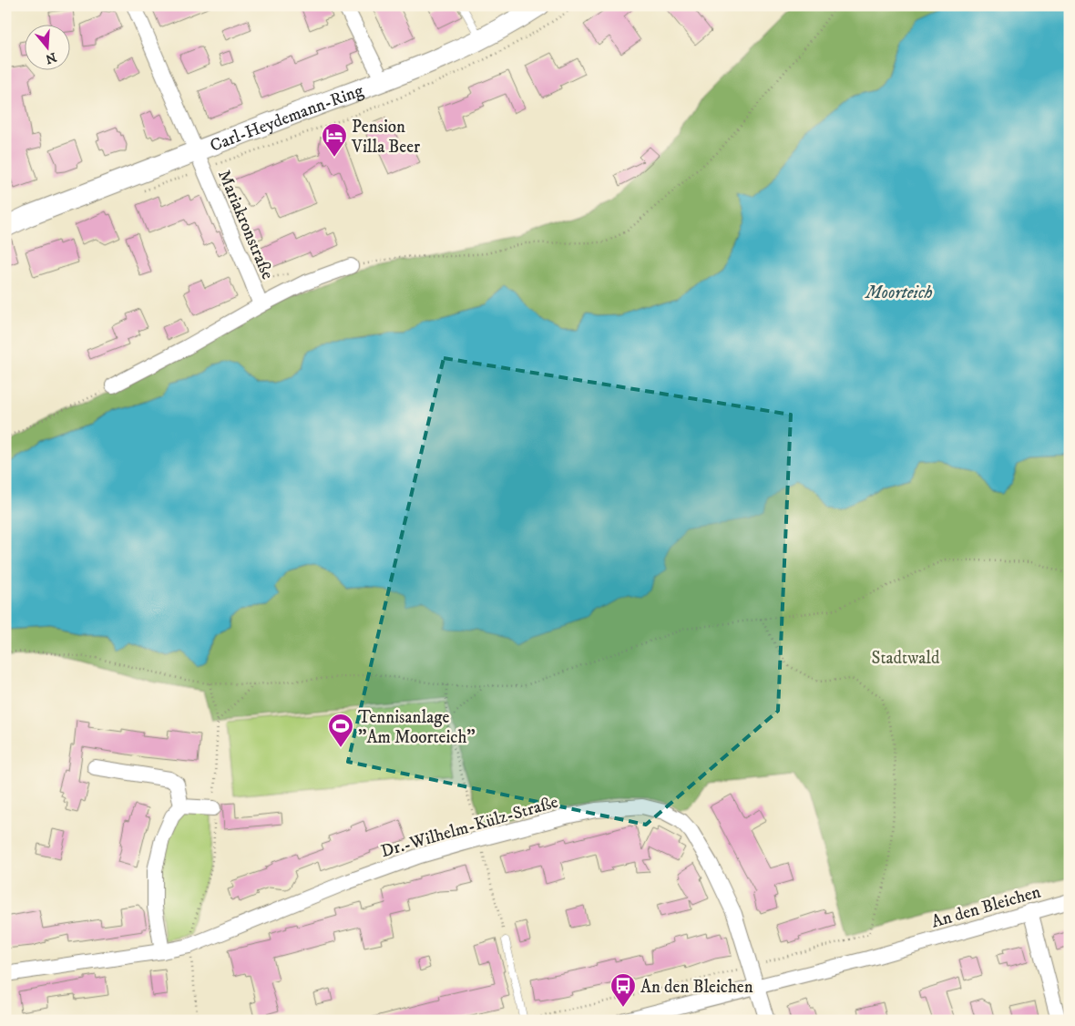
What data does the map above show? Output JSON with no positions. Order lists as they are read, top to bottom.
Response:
{
  "streets": {
    "main road": ["Carl-Heydemann-Ring"],
    "street": ["Mariakronstraße", "Dr.-Wilhelm-Külz-Straße", "An den Bleichen"]
  },
  "crossings": [
    ["Carl-Heydemann-Ring", "Mariakronstraße"],
    ["Dr.-Wilhelm-Külz-Straße", "An den Bleichen"]
  ],
  "water": ["Moorteich"],
  "parks": ["Stadtwald"],
  "places": {
    "hotel": ["Pension Villa Beer"],
    "sports": ["Tennisanlage \"Am Moorteich\""],
    "bus stop": ["An den Bleichen"]
  },
  "north": "bottom"
}
